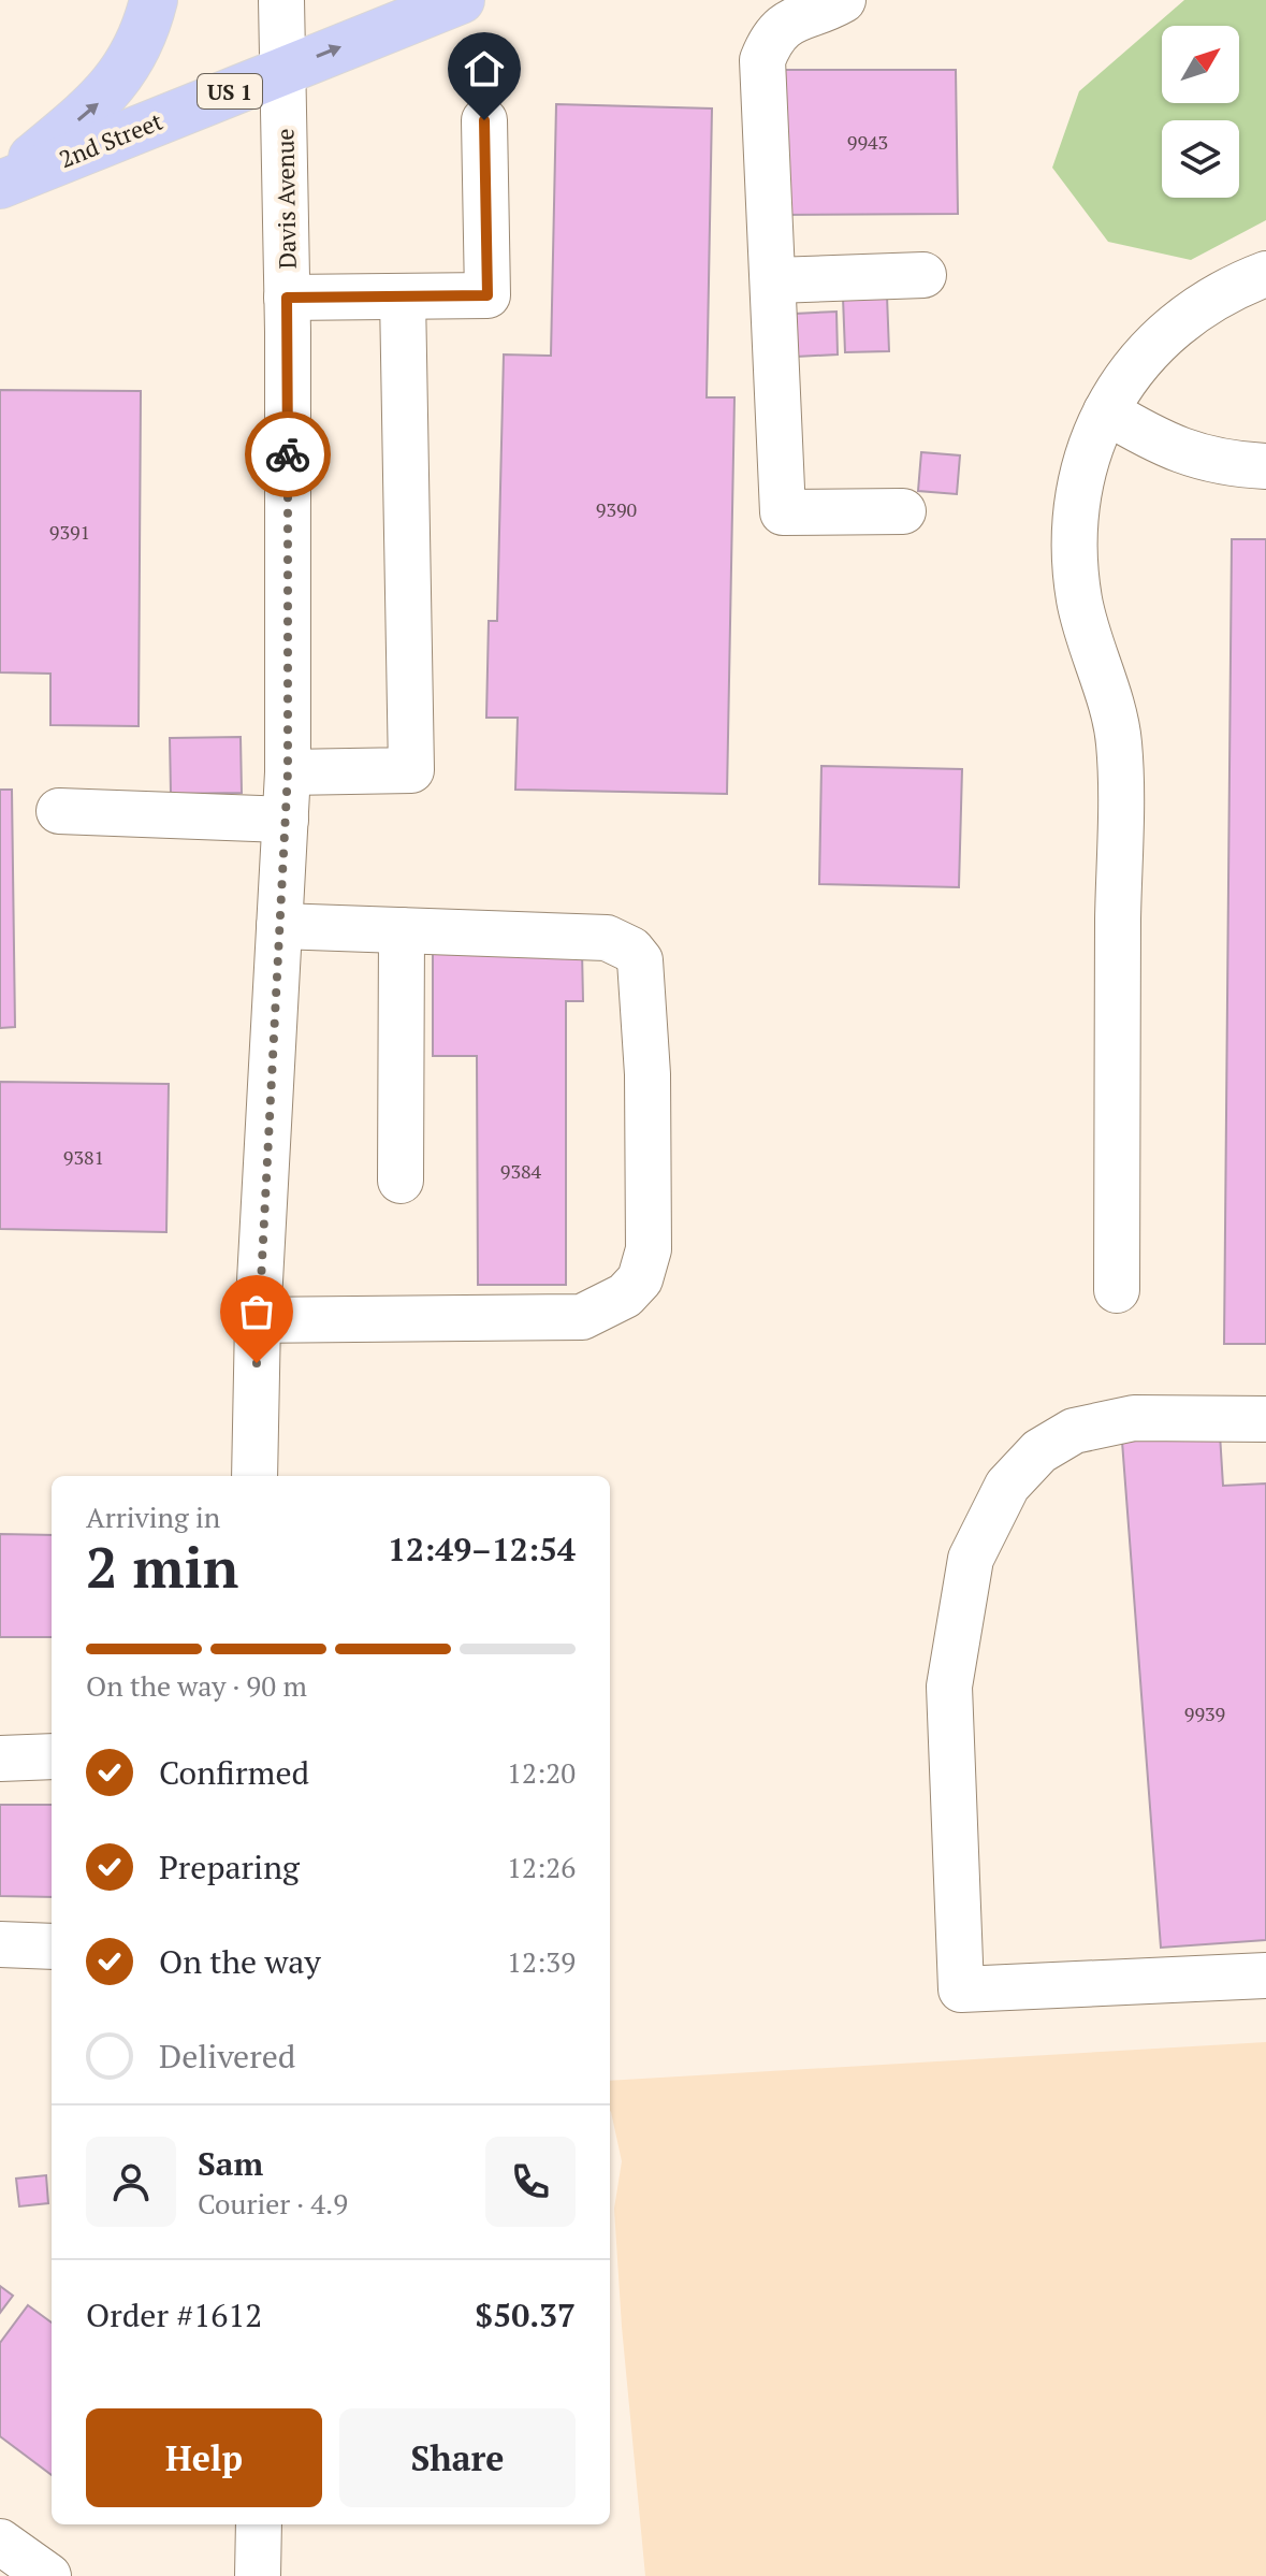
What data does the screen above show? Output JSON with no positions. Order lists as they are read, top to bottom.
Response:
{
  "streets": {
    "main road": ["US 1", "2nd Street"],
    "street": ["Davis Avenue"]
  },
  "crossings": [
    ["2nd Street", "Davis Avenue"]
  ],
  "one_way": ["2nd Street"],
  "house_numbers": [
    "9943",
    "9390",
    "9391",
    "9381",
    "9384",
    "9939"
  ],
  "north": "top right",
  "page": {
    "heading": ["2 min", "Arriving in", "12:49–12:54"],
    "panel": [
      "Sam",
      "Courier · 4.9",
      "Order #1612",
      "$50.37"
    ],
    "bar": "On the way · 90 m",
    "list": [
      ["Confirmed", "12:20"],
      ["Preparing", "12:26"],
      ["On the way", "12:39"],
      "Delivered"
    ],
    "buttons": ["Help", "Share"]
  }
}
